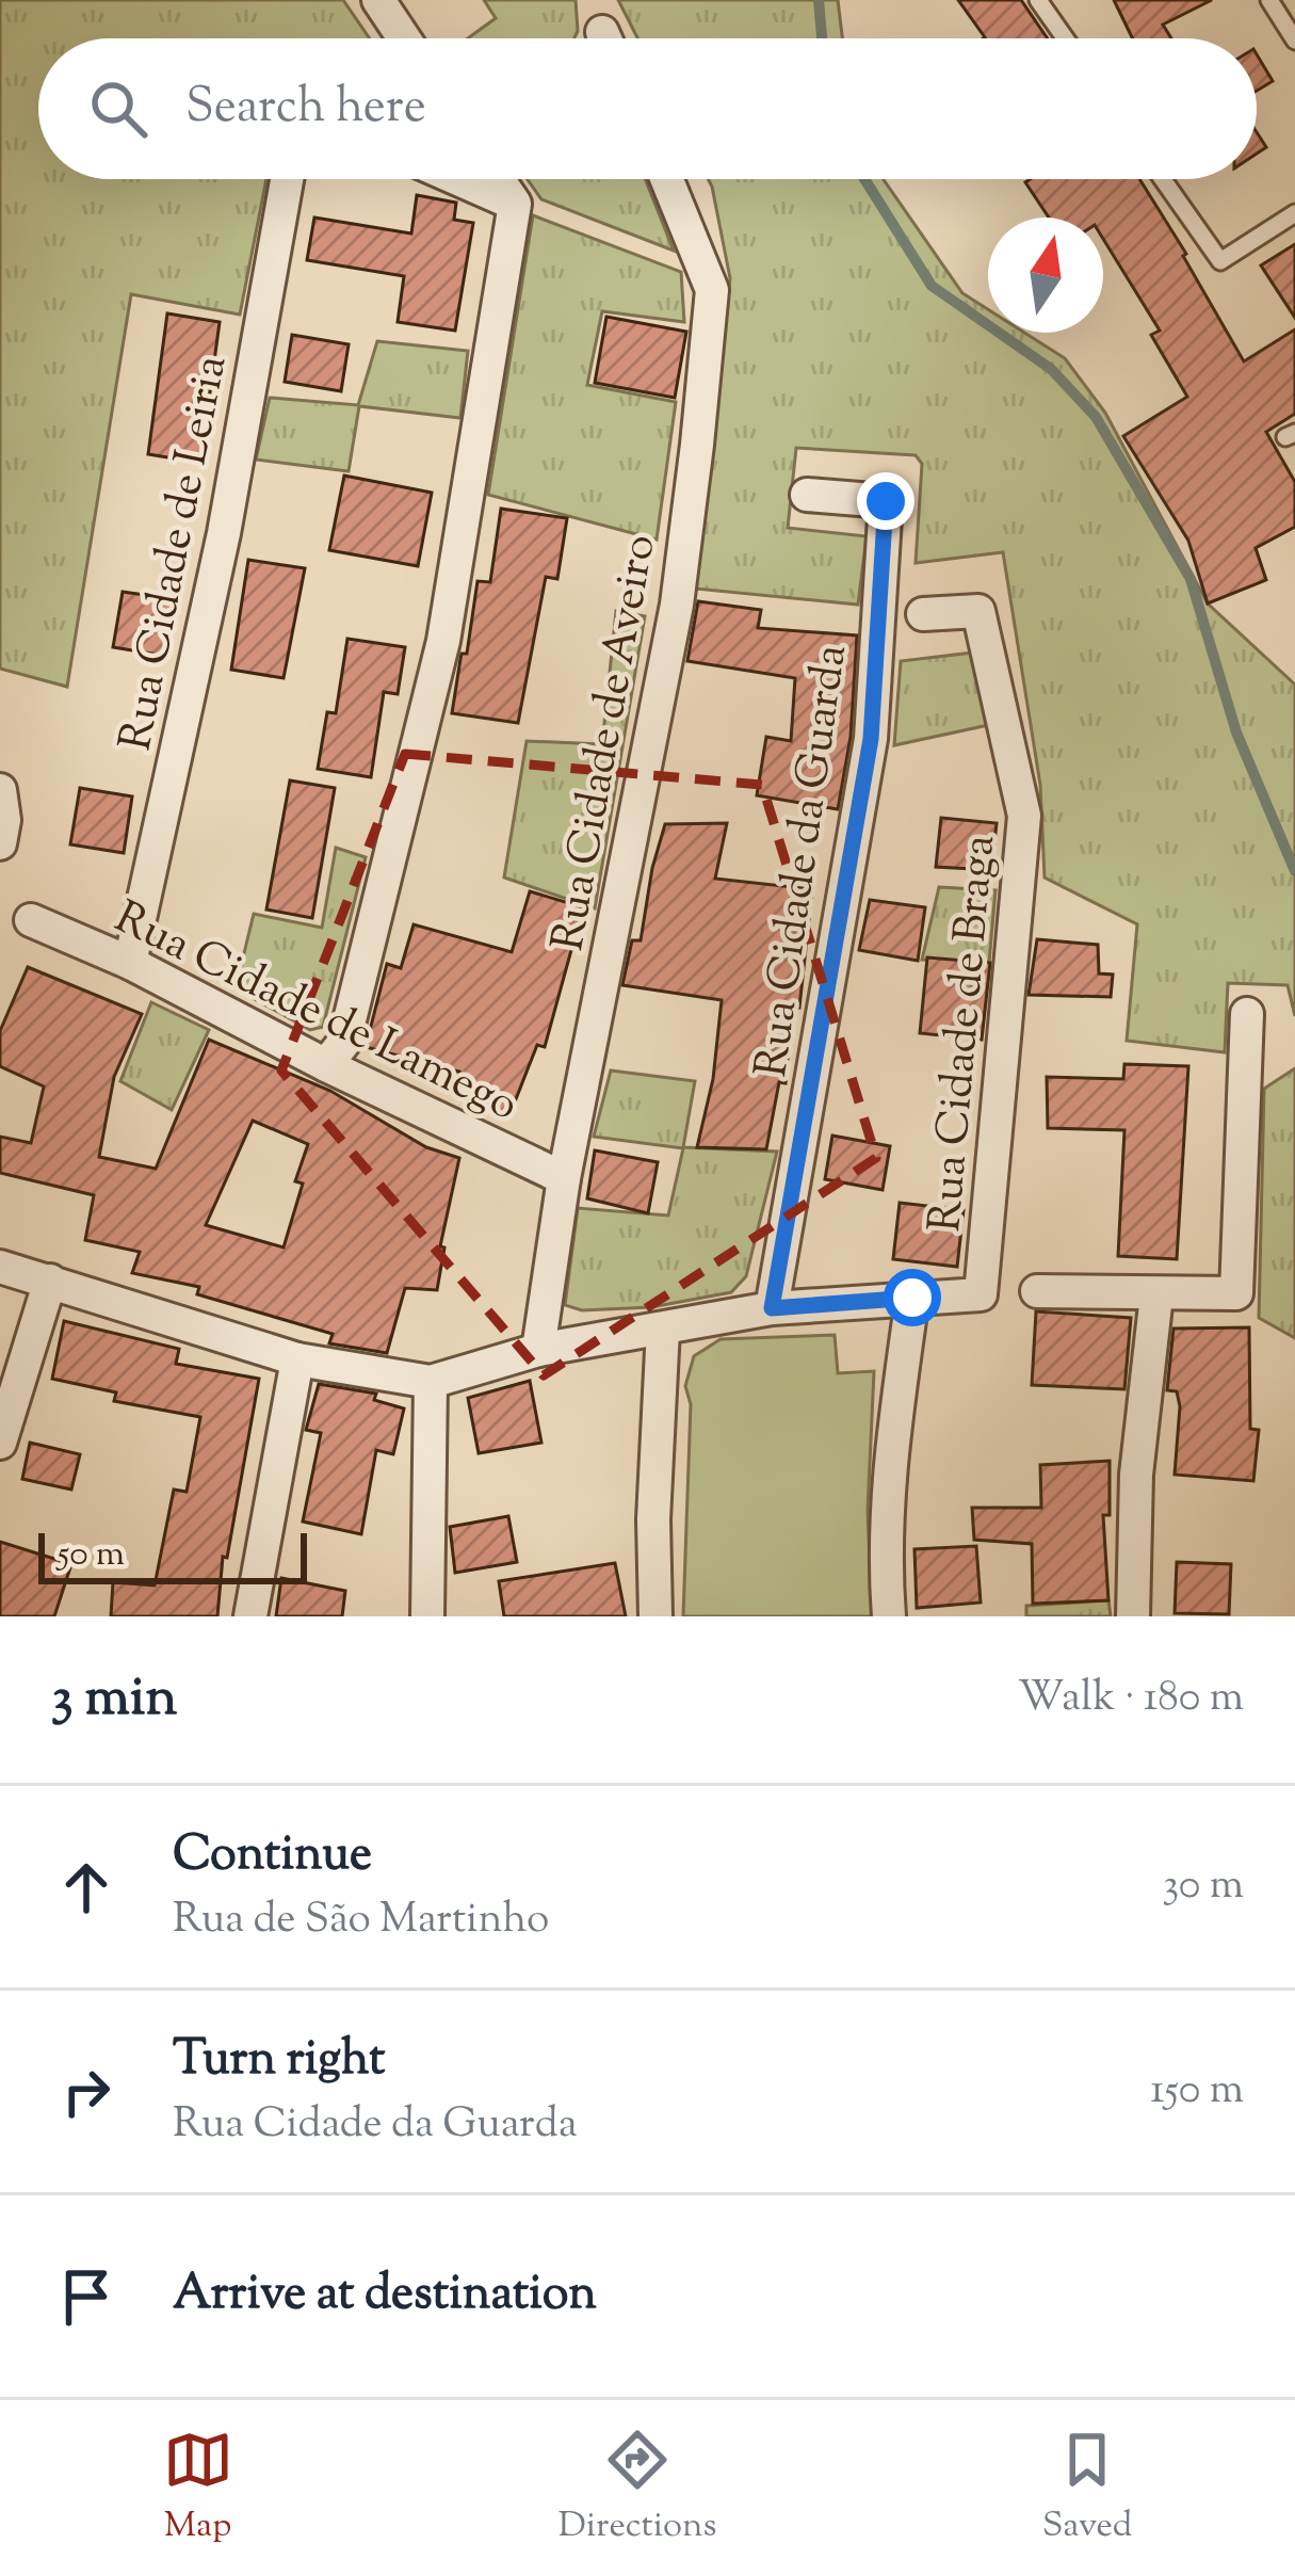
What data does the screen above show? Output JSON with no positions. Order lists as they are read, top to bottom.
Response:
{
  "streets": {
    "street": [
      "Rua Cidade de Leiria",
      "Rua Cidade de Aveiro",
      "Rua Cidade da Guarda",
      "Rua Cidade de Lamego",
      "Rua Cidade de Braga"
    ]
  },
  "crossings": [
    ["Rua Cidade de Leiria", "Rua Cidade de Lamego"],
    ["Rua Cidade de Aveiro", "Rua Cidade de Lamego"]
  ],
  "scale_bar": "50 m",
  "north": "top",
  "page": {
    "search": "Search here",
    "scale": "50 m",
    "heading": ["3 min", "Walk · 180 m"],
    "list": [
      ["Continue", "Rua de São Martinho", "30 m"],
      ["Turn right", "Rua Cidade da Guarda", "150 m"],
      "Arrive at destination"
    ],
    "nav": ["Map", "Directions", "Saved"]
  }
}
